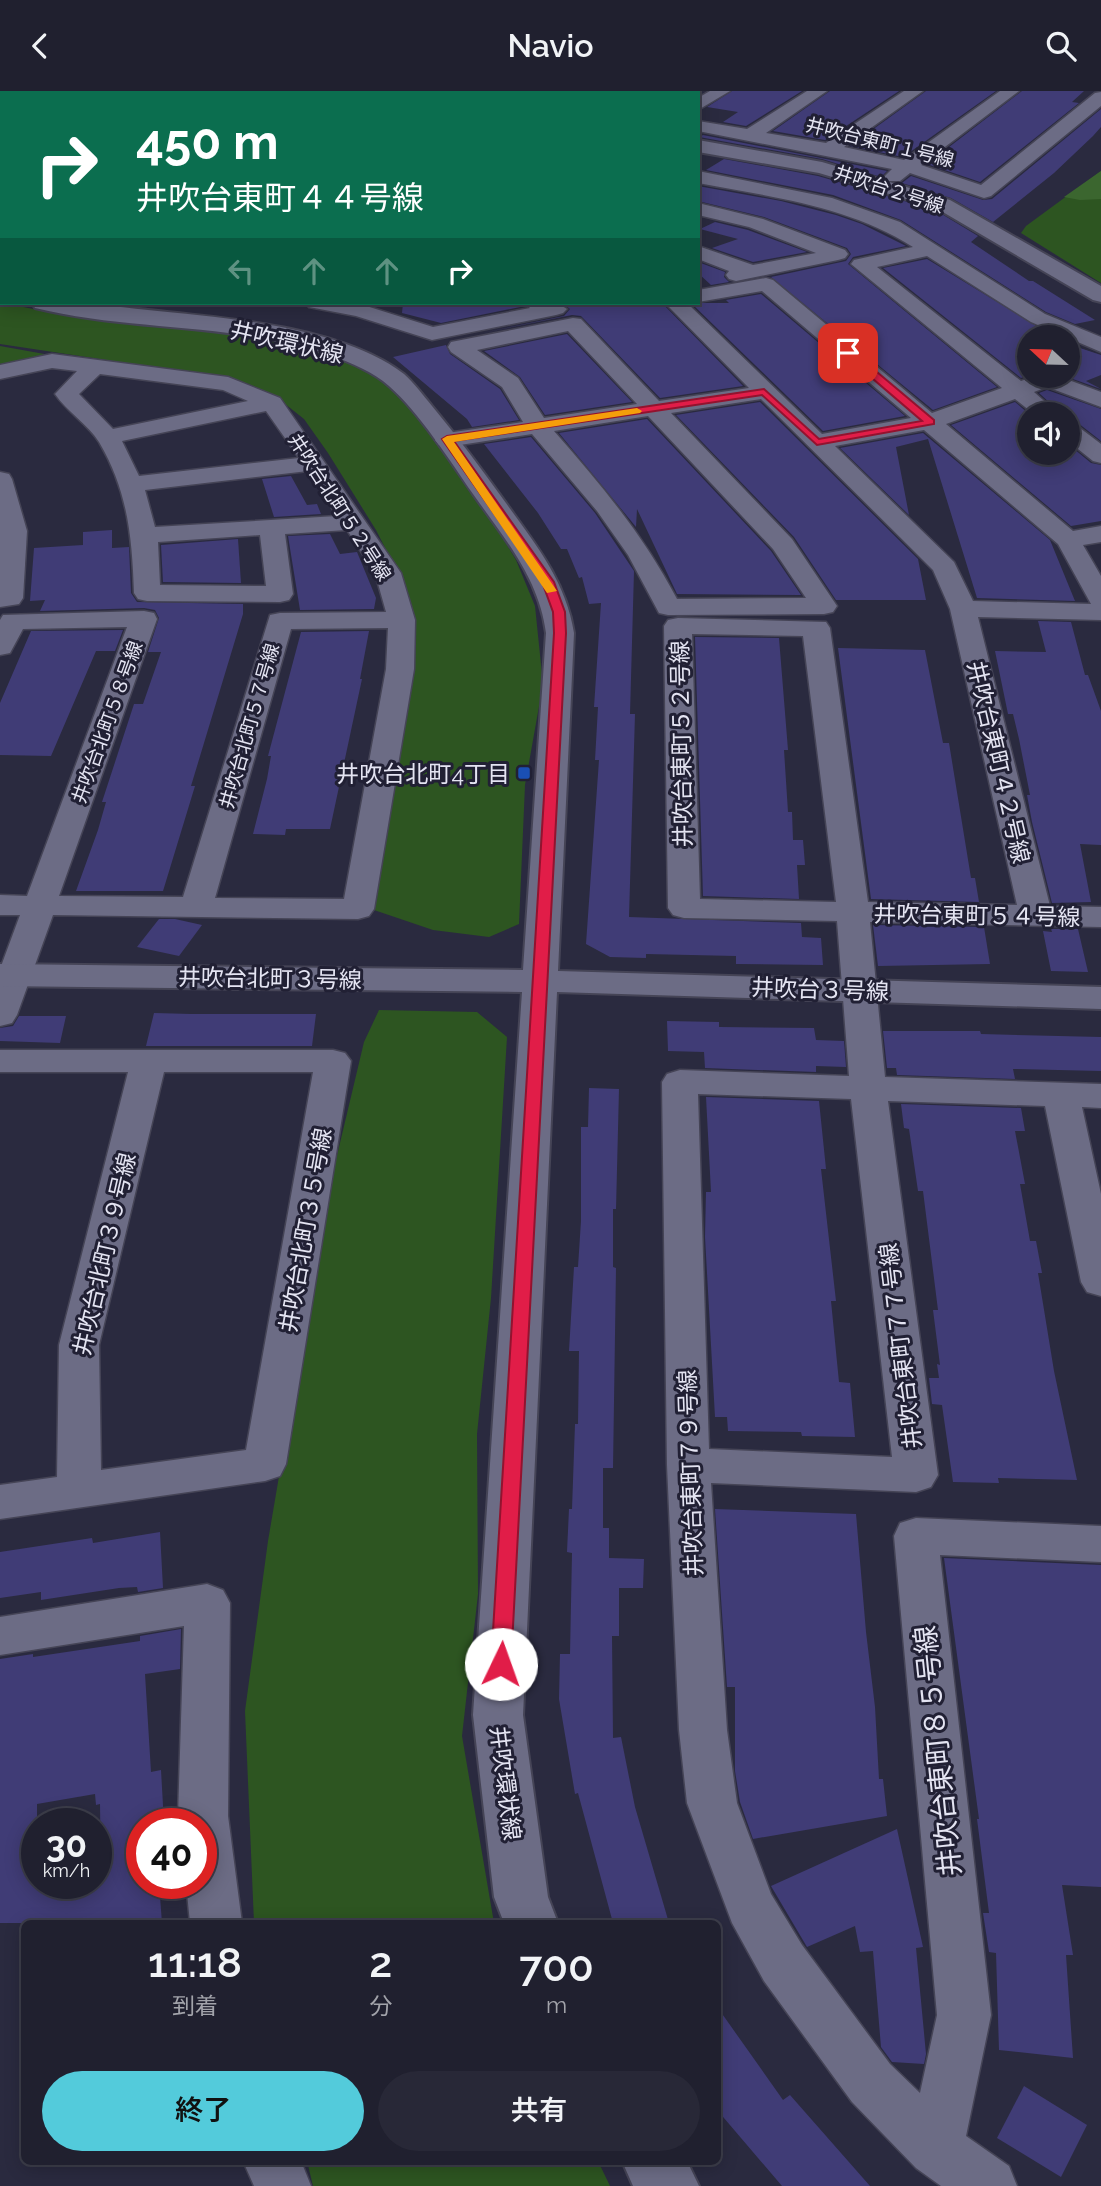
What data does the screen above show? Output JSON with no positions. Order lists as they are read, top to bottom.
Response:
{
  "streets": {
    "street": [
      "井吹台東町１号線",
      "井吹台２号線",
      "井吹環状線",
      "井吹台北町５２号線",
      "井吹台北町５８号線",
      "井吹台北町５７号線",
      "井吹台東町５２号線",
      "井吹台東町４２号線",
      "井吹台東町５４号線",
      "井吹台北町３号線",
      "井吹台３号線",
      "井吹台北町３５号線",
      "井吹台北町３９号線",
      "井吹台東町７７号線",
      "井吹台東町７９号線",
      "井吹台東町８５号線"
    ]
  },
  "crossings": [
    ["井吹環状線", "井吹台北町３号線"],
    ["井吹環状線", "井吹台３号線"],
    ["井吹台北町５２号線", "井吹台北町５８号線"],
    ["井吹台北町５２号線", "井吹台北町５７号線"],
    ["井吹台北町５８号線", "井吹台北町３号線"],
    ["井吹台東町５２号線", "井吹台東町５４号線"],
    ["井吹台東町５２号線", "井吹台３号線"],
    ["井吹台東町５２号線", "井吹台東町７７号線"],
    ["井吹台東町４２号線", "井吹台東町５４号線"],
    ["井吹台北町３号線", "井吹台３号線"],
    ["井吹台３号線", "井吹台東町７７号線"],
    ["井吹台北町３５号線", "井吹台北町３９号線"],
    ["井吹台東町７７号線", "井吹台東町７９号線"],
    ["井吹台東町７９号線", "井吹台東町８５号線"]
  ],
  "places": {
    "transit": ["井吹台北町4丁目"]
  },
  "north": "left",
  "page": {
    "header": "Navio",
    "turn": ["450 m", "井吹台東町４４号線"],
    "speed": "30 km/h",
    "limit": "40",
    "eta": [
      "11:18",
      "到着",
      "2",
      "分",
      "700",
      "m"
    ],
    "buttons": ["終了", "共有"]
  }
}
